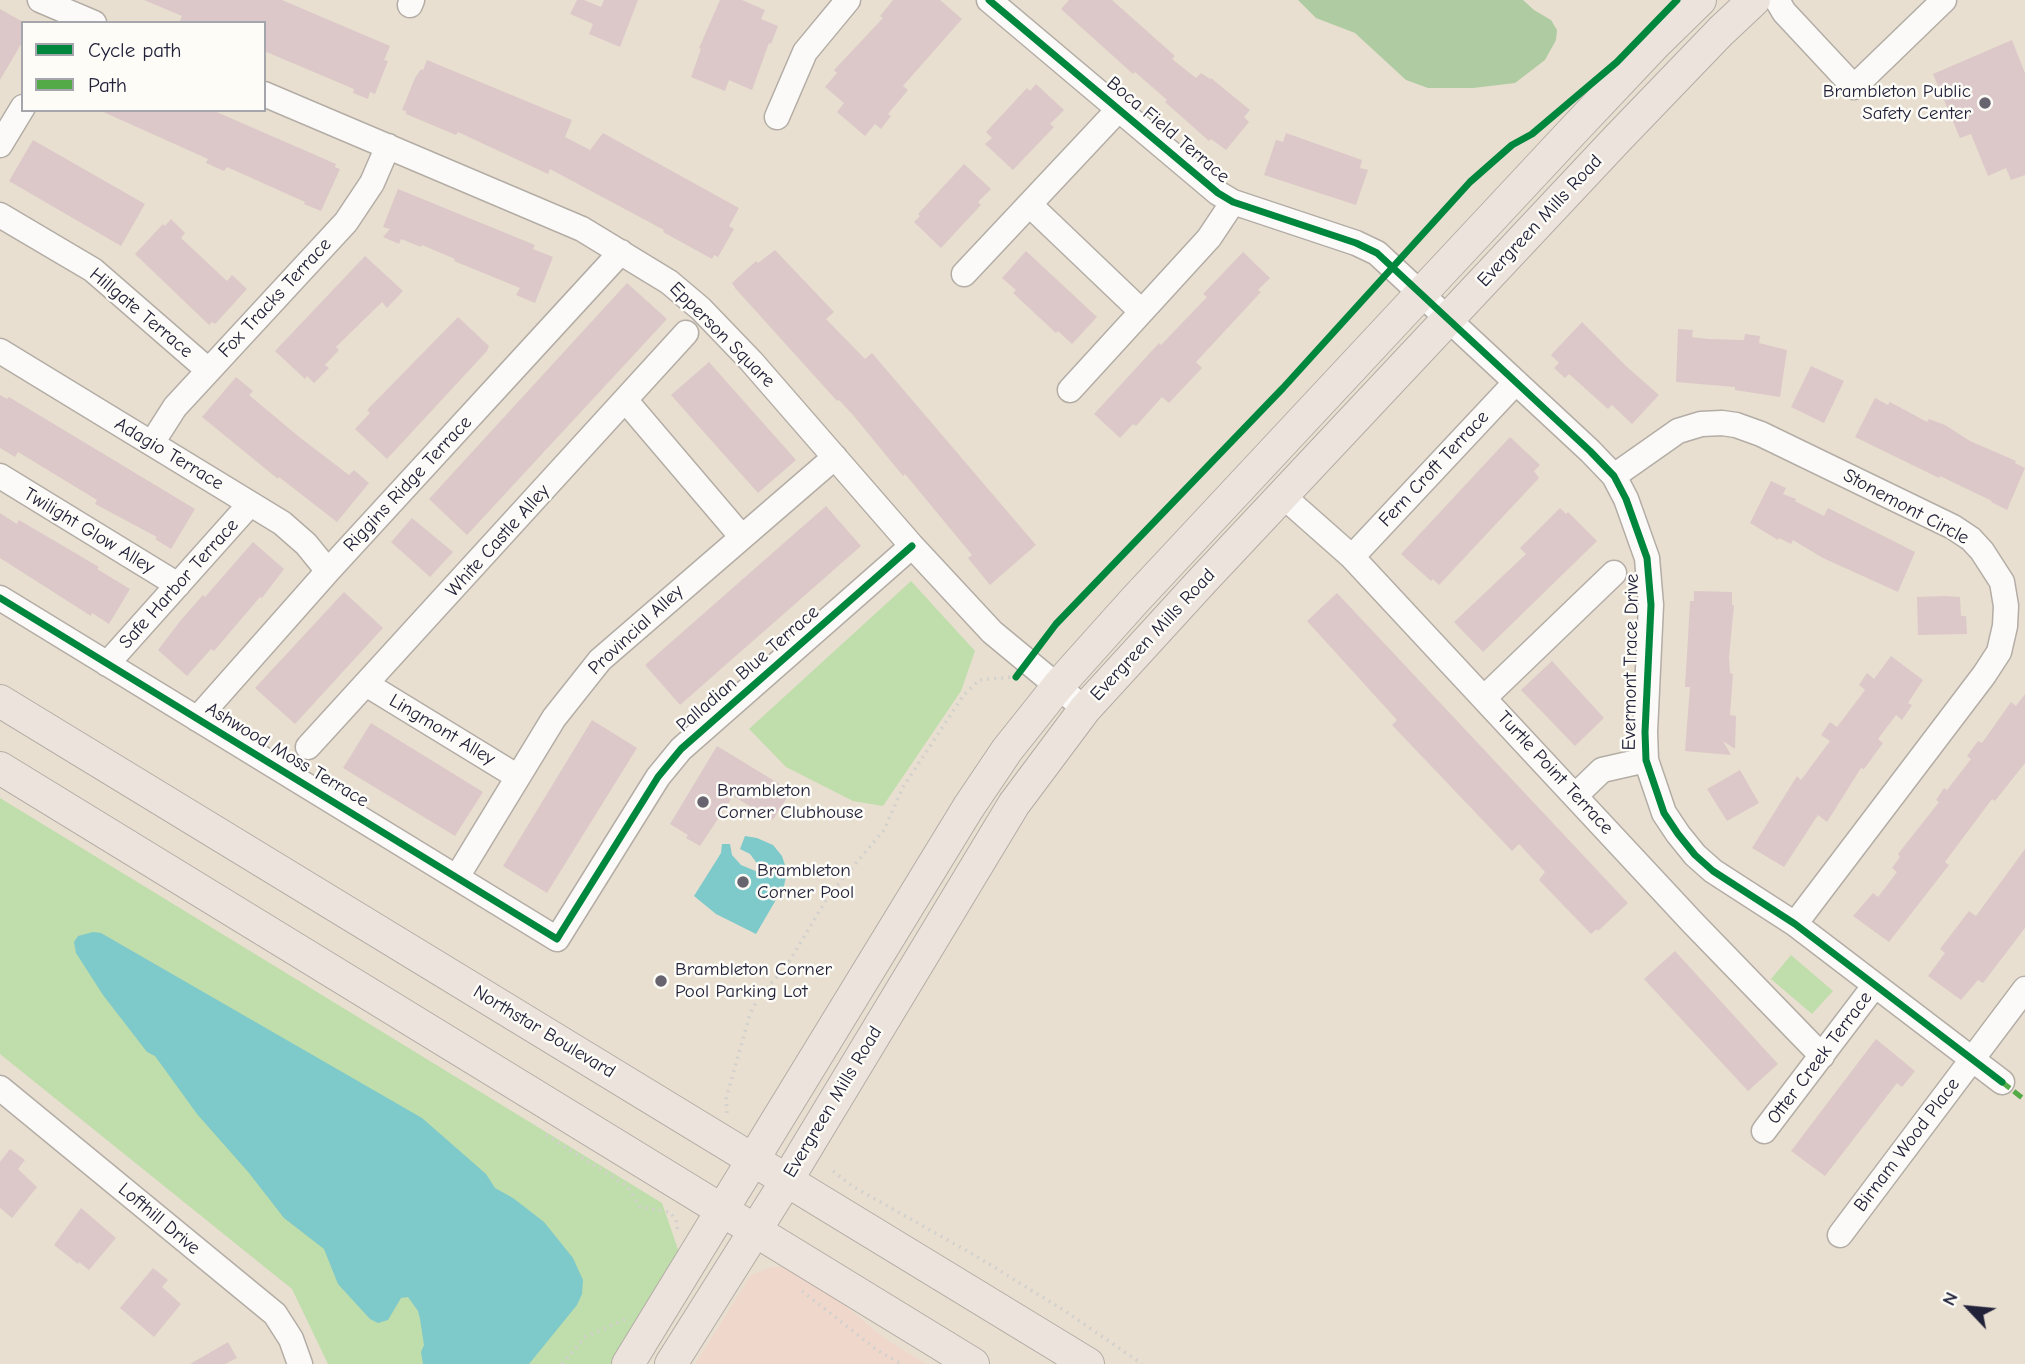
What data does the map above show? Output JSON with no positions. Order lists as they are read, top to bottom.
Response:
{
  "streets": {
    "main road": ["Evergreen Mills Road", "Northstar Boulevard"],
    "street": [
      "Boca Field Terrace",
      "Fox Tracks Terrace",
      "Hillgate Terrace",
      "Epperson Square",
      "Adagio Terrace",
      "Fern Croft Terrace",
      "Riggins Ridge Terrace",
      "Stonemont Circle",
      "Twilight Glow Alley",
      "White Castle Alley",
      "Safe Harbor Terrace",
      "Provincial Alley",
      "Evermont Trace Drive",
      "Palladian Blue Terrace",
      "Lingmont Alley",
      "Ashwood Moss Terrace",
      "Turtle Point Terrace",
      "Otter Creek Terrace",
      "Birnam Wood Place",
      "Lofthill Drive"
    ]
  },
  "crossings": [
    ["Boca Field Terrace", "Evergreen Mills Road"],
    ["Boca Field Terrace", "Evermont Trace Drive"],
    ["Evergreen Mills Road", "Epperson Square"],
    ["Evergreen Mills Road", "Evermont Trace Drive"],
    ["Evergreen Mills Road", "Turtle Point Terrace"],
    ["Evergreen Mills Road", "Northstar Boulevard"],
    ["Fox Tracks Terrace", "Hillgate Terrace"],
    ["Fox Tracks Terrace", "Epperson Square"],
    ["Fox Tracks Terrace", "Adagio Terrace"],
    ["Epperson Square", "Riggins Ridge Terrace"],
    ["Epperson Square", "Provincial Alley"],
    ["Epperson Square", "Palladian Blue Terrace"],
    ["Adagio Terrace", "Riggins Ridge Terrace"],
    ["Adagio Terrace", "Safe Harbor Terrace"],
    ["Fern Croft Terrace", "Evermont Trace Drive"],
    ["Fern Croft Terrace", "Turtle Point Terrace"],
    ["Riggins Ridge Terrace", "Ashwood Moss Terrace"],
    ["Stonemont Circle", "Evermont Trace Drive"],
    ["Twilight Glow Alley", "Safe Harbor Terrace"],
    ["White Castle Alley", "Lingmont Alley"],
    ["Safe Harbor Terrace", "Ashwood Moss Terrace"],
    ["Provincial Alley", "Lingmont Alley"],
    ["Provincial Alley", "Ashwood Moss Terrace"],
    ["Evermont Trace Drive", "Otter Creek Terrace"],
    ["Evermont Trace Drive", "Birnam Wood Place"],
    ["Palladian Blue Terrace", "Ashwood Moss Terrace"],
    ["Turtle Point Terrace", "Otter Creek Terrace"]
  ],
  "places": [
    "Brambleton Public Safety Center",
    "Brambleton Corner Clubhouse",
    "Brambleton Corner Pool",
    "Brambleton Corner Pool Parking Lot"
  ],
  "legend": ["Cycle path", "Path"],
  "north": "top left"
}
